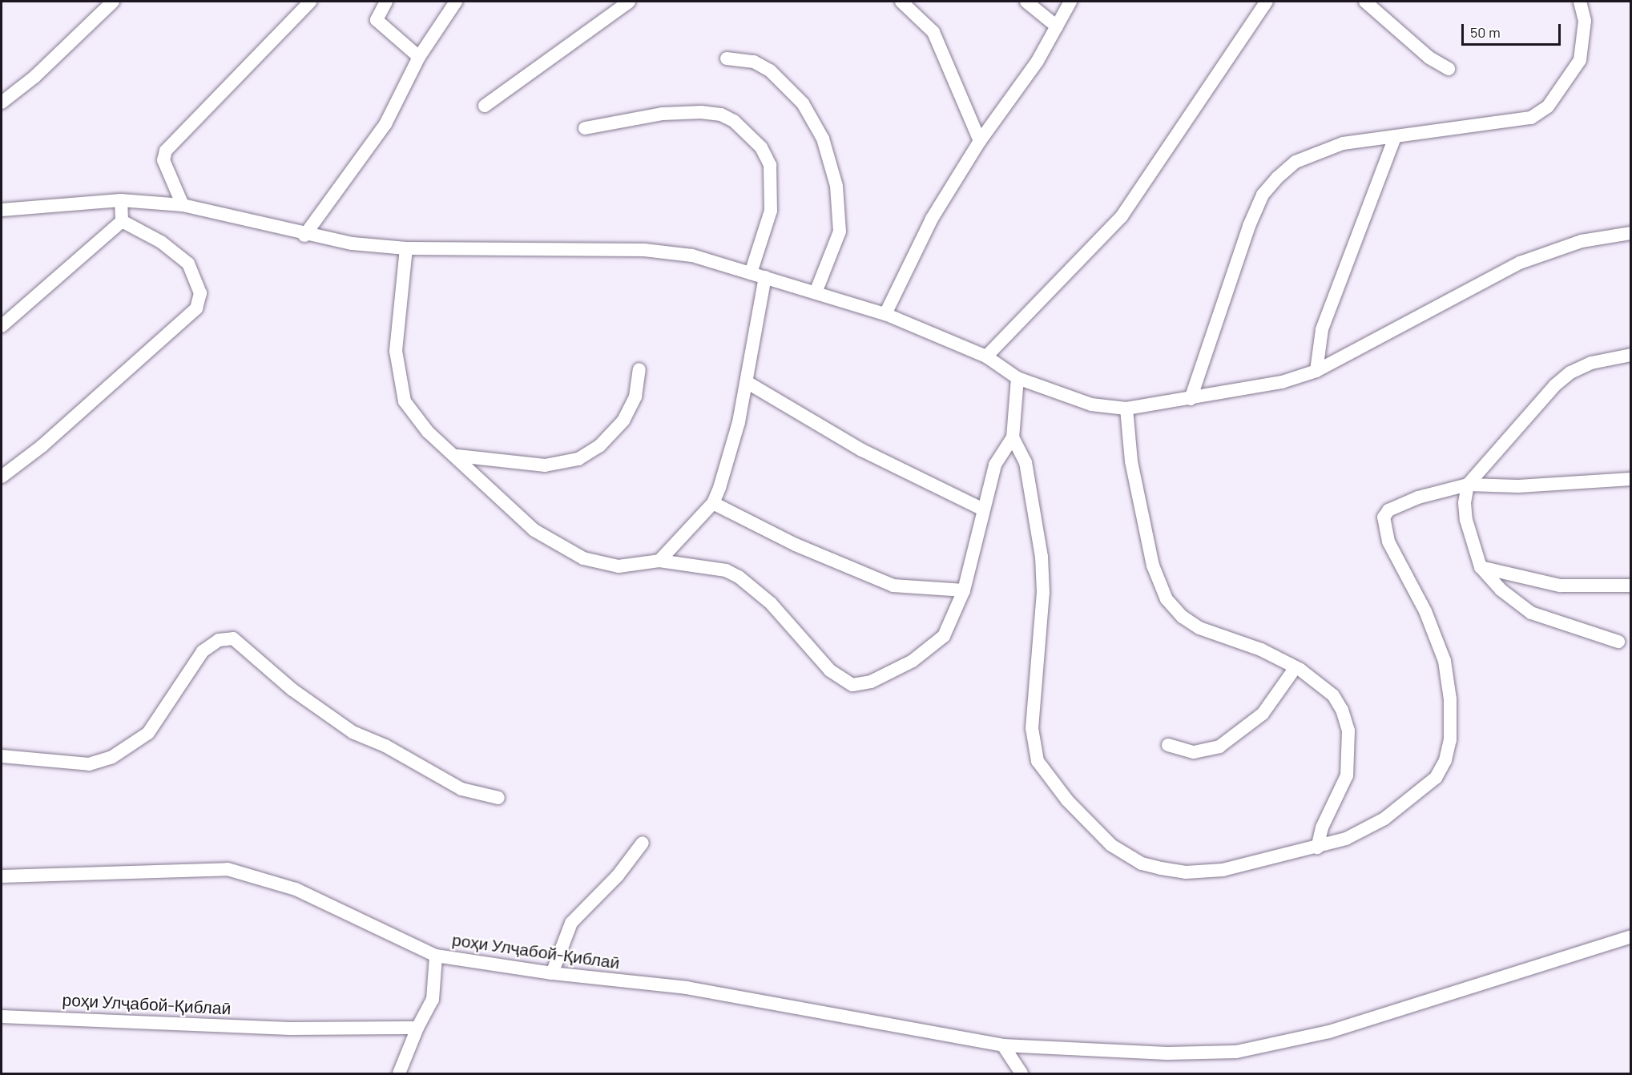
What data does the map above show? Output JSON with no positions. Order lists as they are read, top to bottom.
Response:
{
  "streets": {
    "street": ["роҳи Улҷабой-Қиблаӣ"]
  },
  "scale_bar": "50 m"
}
